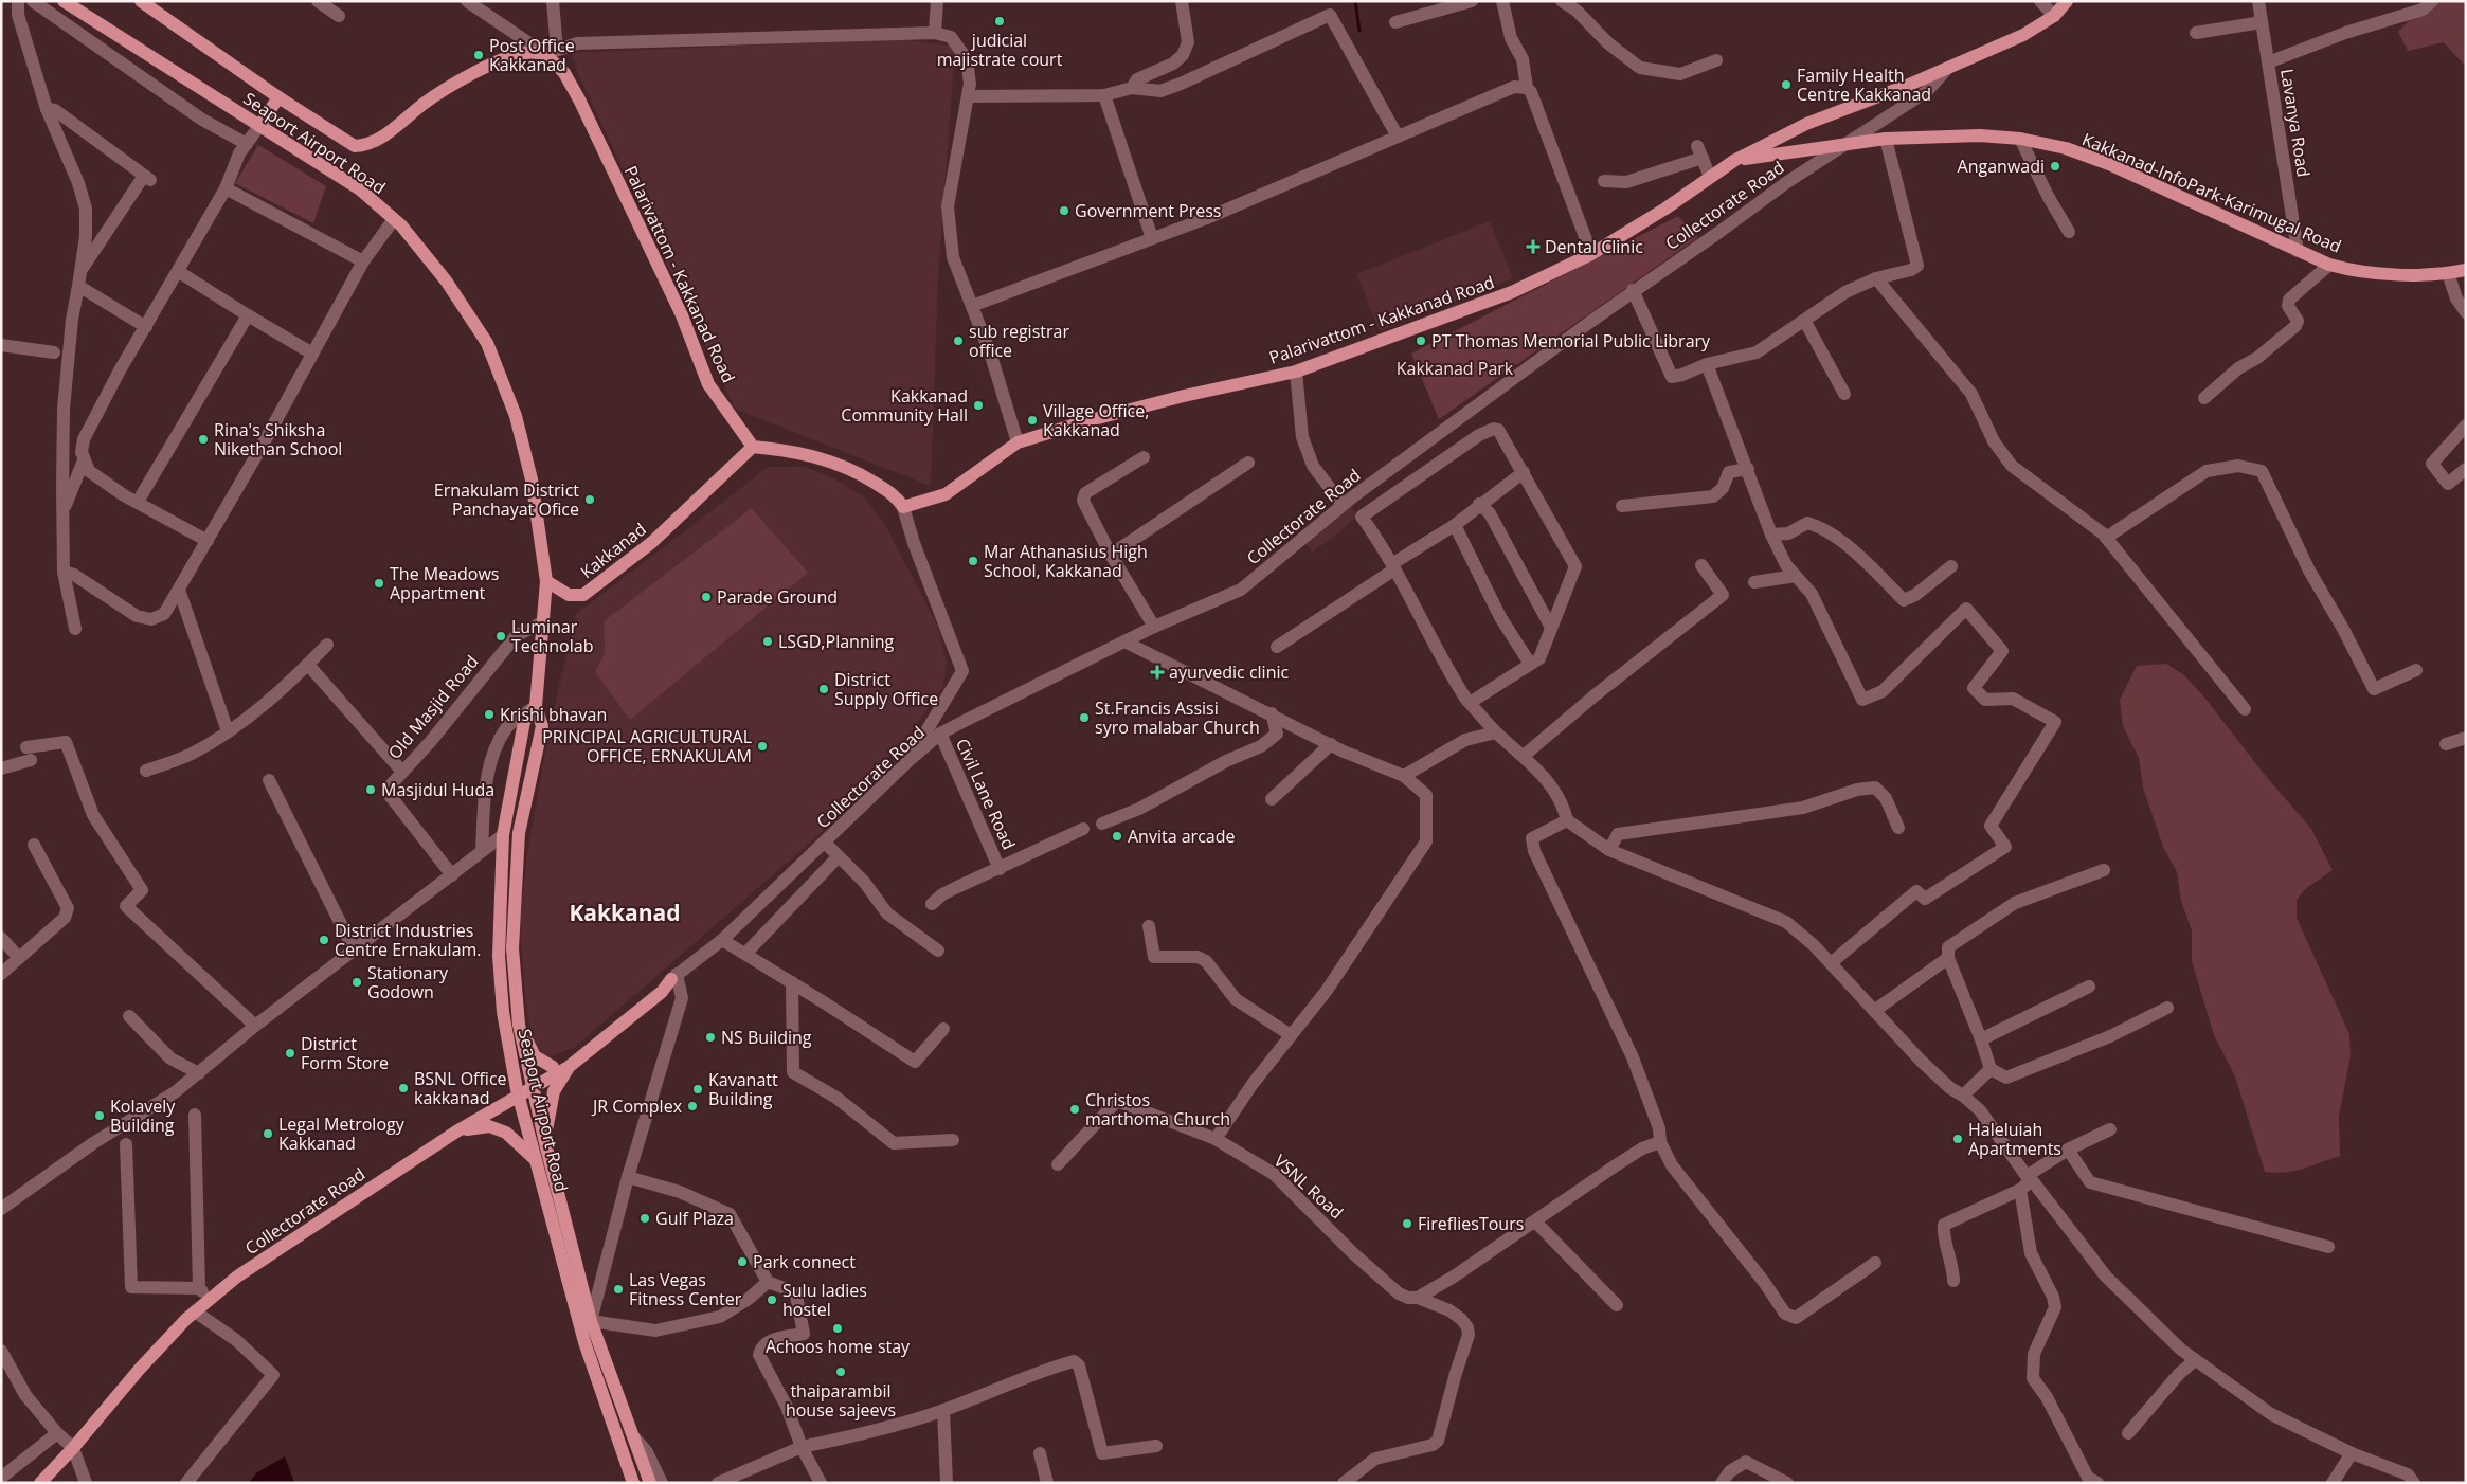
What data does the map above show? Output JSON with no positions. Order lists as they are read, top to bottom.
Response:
{
  "streets": {
    "main road": [
      "Seaport Airport Road",
      "Kakkanad-InfoPark-Karimugal Road",
      "Collectorate Road",
      "Palarivattom - Kakkanad Road",
      "Kakkanad"
    ],
    "street": [
      "Lavanya Road",
      "Old Masjid Road",
      "Civil Lane Road",
      "VSNL Road"
    ]
  },
  "crossings": [
    ["Lavanya Road", "Kakkanad-InfoPark-Karimugal Road"],
    ["Seaport Airport Road", "Collectorate Road"],
    ["Seaport Airport Road", "Kakkanad"],
    ["Seaport Airport Road", "Old Masjid Road"],
    ["Kakkanad-InfoPark-Karimugal Road", "Collectorate Road"],
    ["Kakkanad-InfoPark-Karimugal Road", "Palarivattom - Kakkanad Road"],
    ["Collectorate Road", "Palarivattom - Kakkanad Road"],
    ["Collectorate Road", "Civil Lane Road"],
    ["Palarivattom - Kakkanad Road", "Kakkanad"]
  ],
  "districts": ["Kakkanad"],
  "parks": ["Kakkanad Park"],
  "places": {
    "other": [
      "judicial majistrate court",
      "Post Office Kakkanad",
      "Family Health Centre Kakkanad",
      "Anganwadi",
      "Government Press",
      "sub registrar office",
      "PT Thomas Memorial Public Library",
      "Kakkanad Community Hall",
      "Village Office, Kakkanad",
      "Rina's Shiksha Nikethan School",
      "Ernakulam District Panchayat Ofice",
      "Mar Athanasius High School, Kakkanad",
      "The Meadows Appartment",
      "Parade Ground",
      "Luminar Technolab",
      "LSGD,Planning",
      "District Supply Office",
      "Krishi bhavan",
      "St.Francis Assisi syro malabar Church",
      "PRINCIPAL AGRICULTURAL OFFICE, ERNAKULAM",
      "Masjidul Huda",
      "Anvita arcade",
      "District Industries Centre Ernakulam.",
      "Stationary Godown",
      "NS Building",
      "District Form Store",
      "BSNL Office kakkanad",
      "Kavanatt Building",
      "JR Complex",
      "Christos marthoma Church",
      "Kolavely Building",
      "Legal Metrology Kakkanad",
      "Haleluiah Apartments",
      "Gulf Plaza",
      "FirefliesTours",
      "Park connect",
      "Las Vegas Fitness Center",
      "Sulu ladies hostel",
      "Achoos home stay",
      "thaiparambil house sajeevs"
    ],
    "health": ["Dental Clinic", "ayurvedic clinic"]
  }
}
